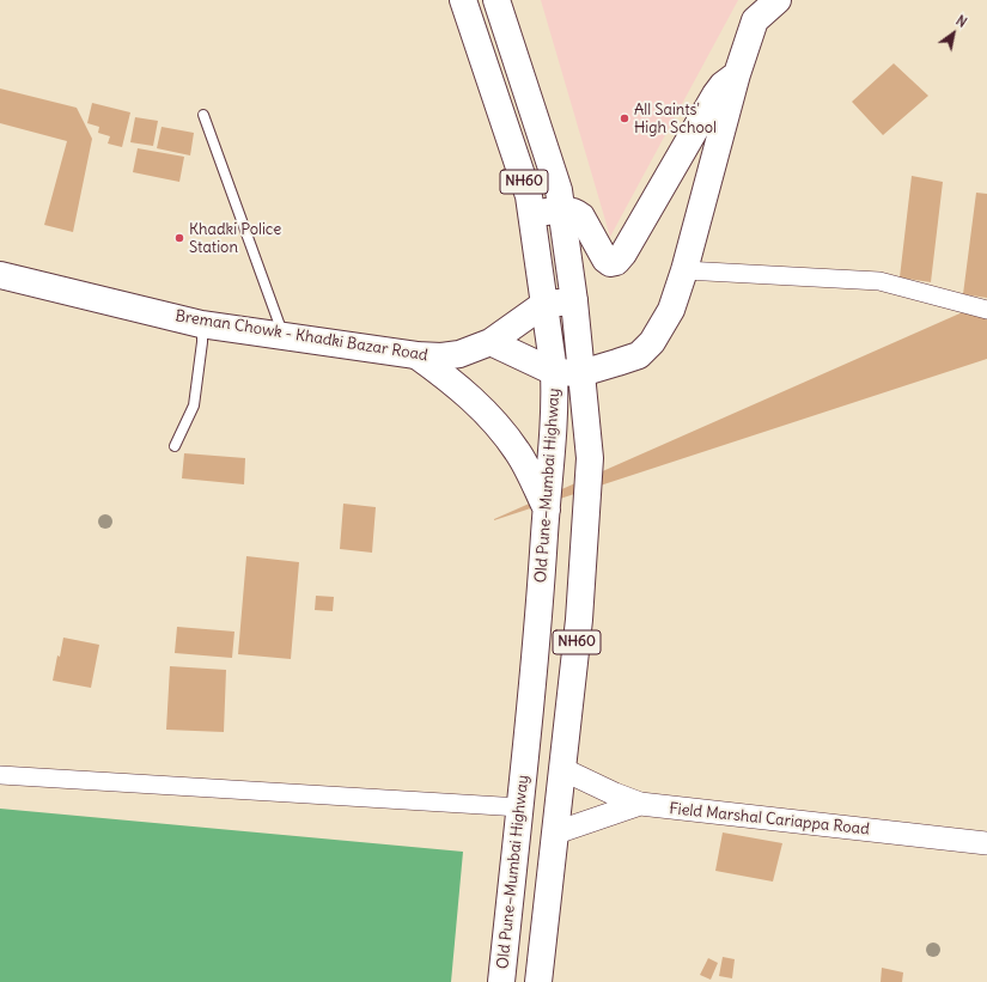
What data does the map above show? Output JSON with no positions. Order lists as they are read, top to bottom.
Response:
{
  "streets": {
    "main road": ["NH60", "Breman Chowk - Khadki Bazar Road", "Old Pune–Mumbai Highway"],
    "street": ["Field Marshal Cariappa Road"]
  },
  "crossings": [
    ["Breman Chowk - Khadki Bazar Road", "Old Pune–Mumbai Highway"],
    ["Old Pune–Mumbai Highway", "Field Marshal Cariappa Road"]
  ],
  "places": ["All Saints' High School", "Khadki Police Station"],
  "north": "top right"
}
